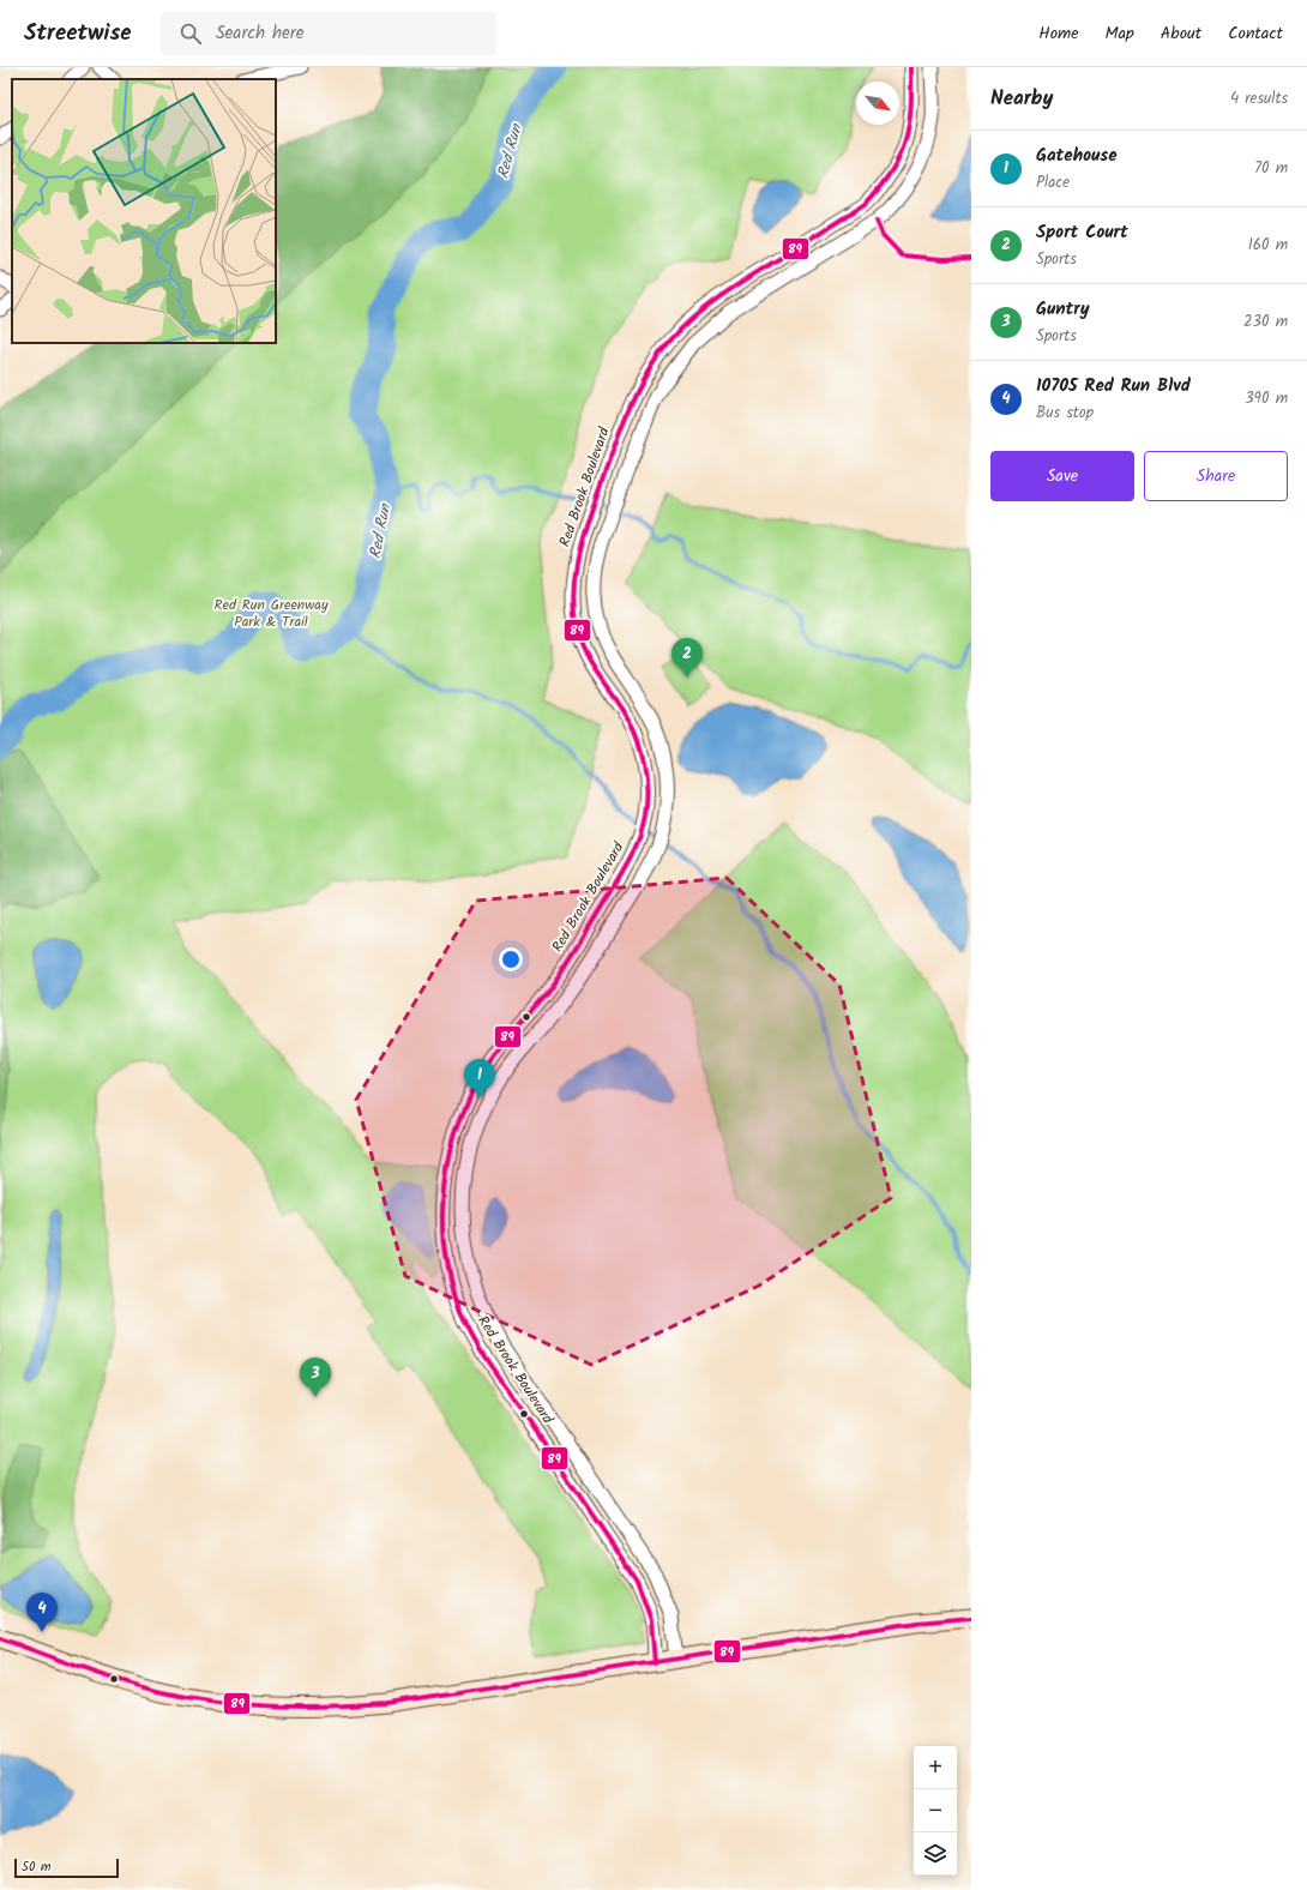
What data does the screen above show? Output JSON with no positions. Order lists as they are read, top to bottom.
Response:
{
  "streets": {
    "street": ["Red Brook Boulevard"]
  },
  "water": ["Red Run"],
  "parks": ["Red Run Greenway Park & Trail"],
  "lines": ["transit line 89"],
  "scale_bar": "50 m",
  "north": "bottom right",
  "page": {
    "header": "Streetwise",
    "search": "Search here",
    "nav": [
      "Home",
      "Map",
      "About",
      "Contact"
    ],
    "heading": ["Nearby", "4 results"],
    "list": [
      {
        "mark": "1",
        "name": "Gatehouse",
        "note": "Place",
        "value": "70 m"
      },
      {
        "mark": "2",
        "name": "Sport Court",
        "note": "Sports",
        "value": "160 m"
      },
      {
        "mark": "3",
        "name": "Guntry",
        "note": "Sports",
        "value": "230 m"
      },
      {
        "mark": "4",
        "name": "10705 Red Run Blvd",
        "note": "Bus stop",
        "value": "390 m"
      }
    ],
    "buttons": ["Save", "Share"],
    "pins": [
      "2",
      "1",
      "3",
      "4"
    ],
    "map_buttons": ["+", "−"],
    "scale": "50 m"
  }
}
